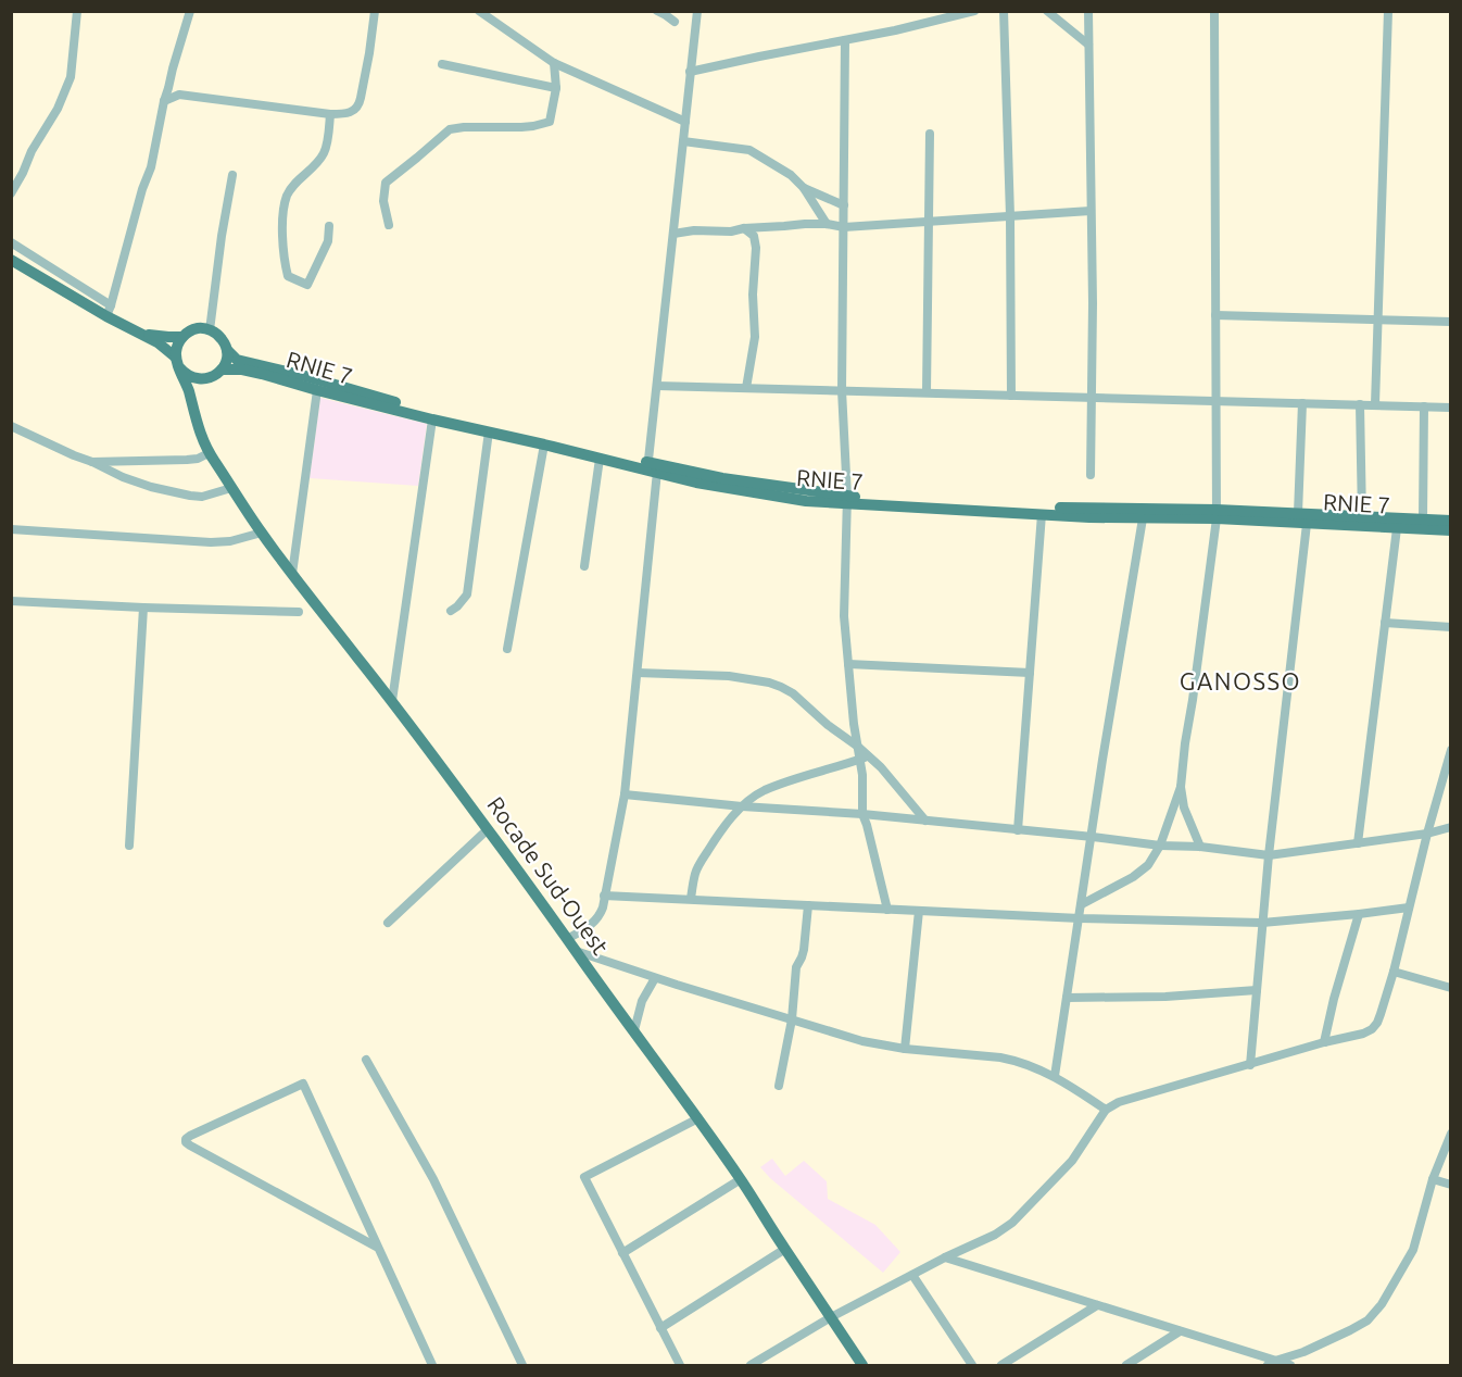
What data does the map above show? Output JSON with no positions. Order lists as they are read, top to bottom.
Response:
{
  "streets": {
    "main road": ["RNIE 7", "Rocade Sud-Ouest"]
  },
  "crossings": [
    ["RNIE 7", "Rocade Sud-Ouest"]
  ],
  "districts": ["GANOSSO"]
}
